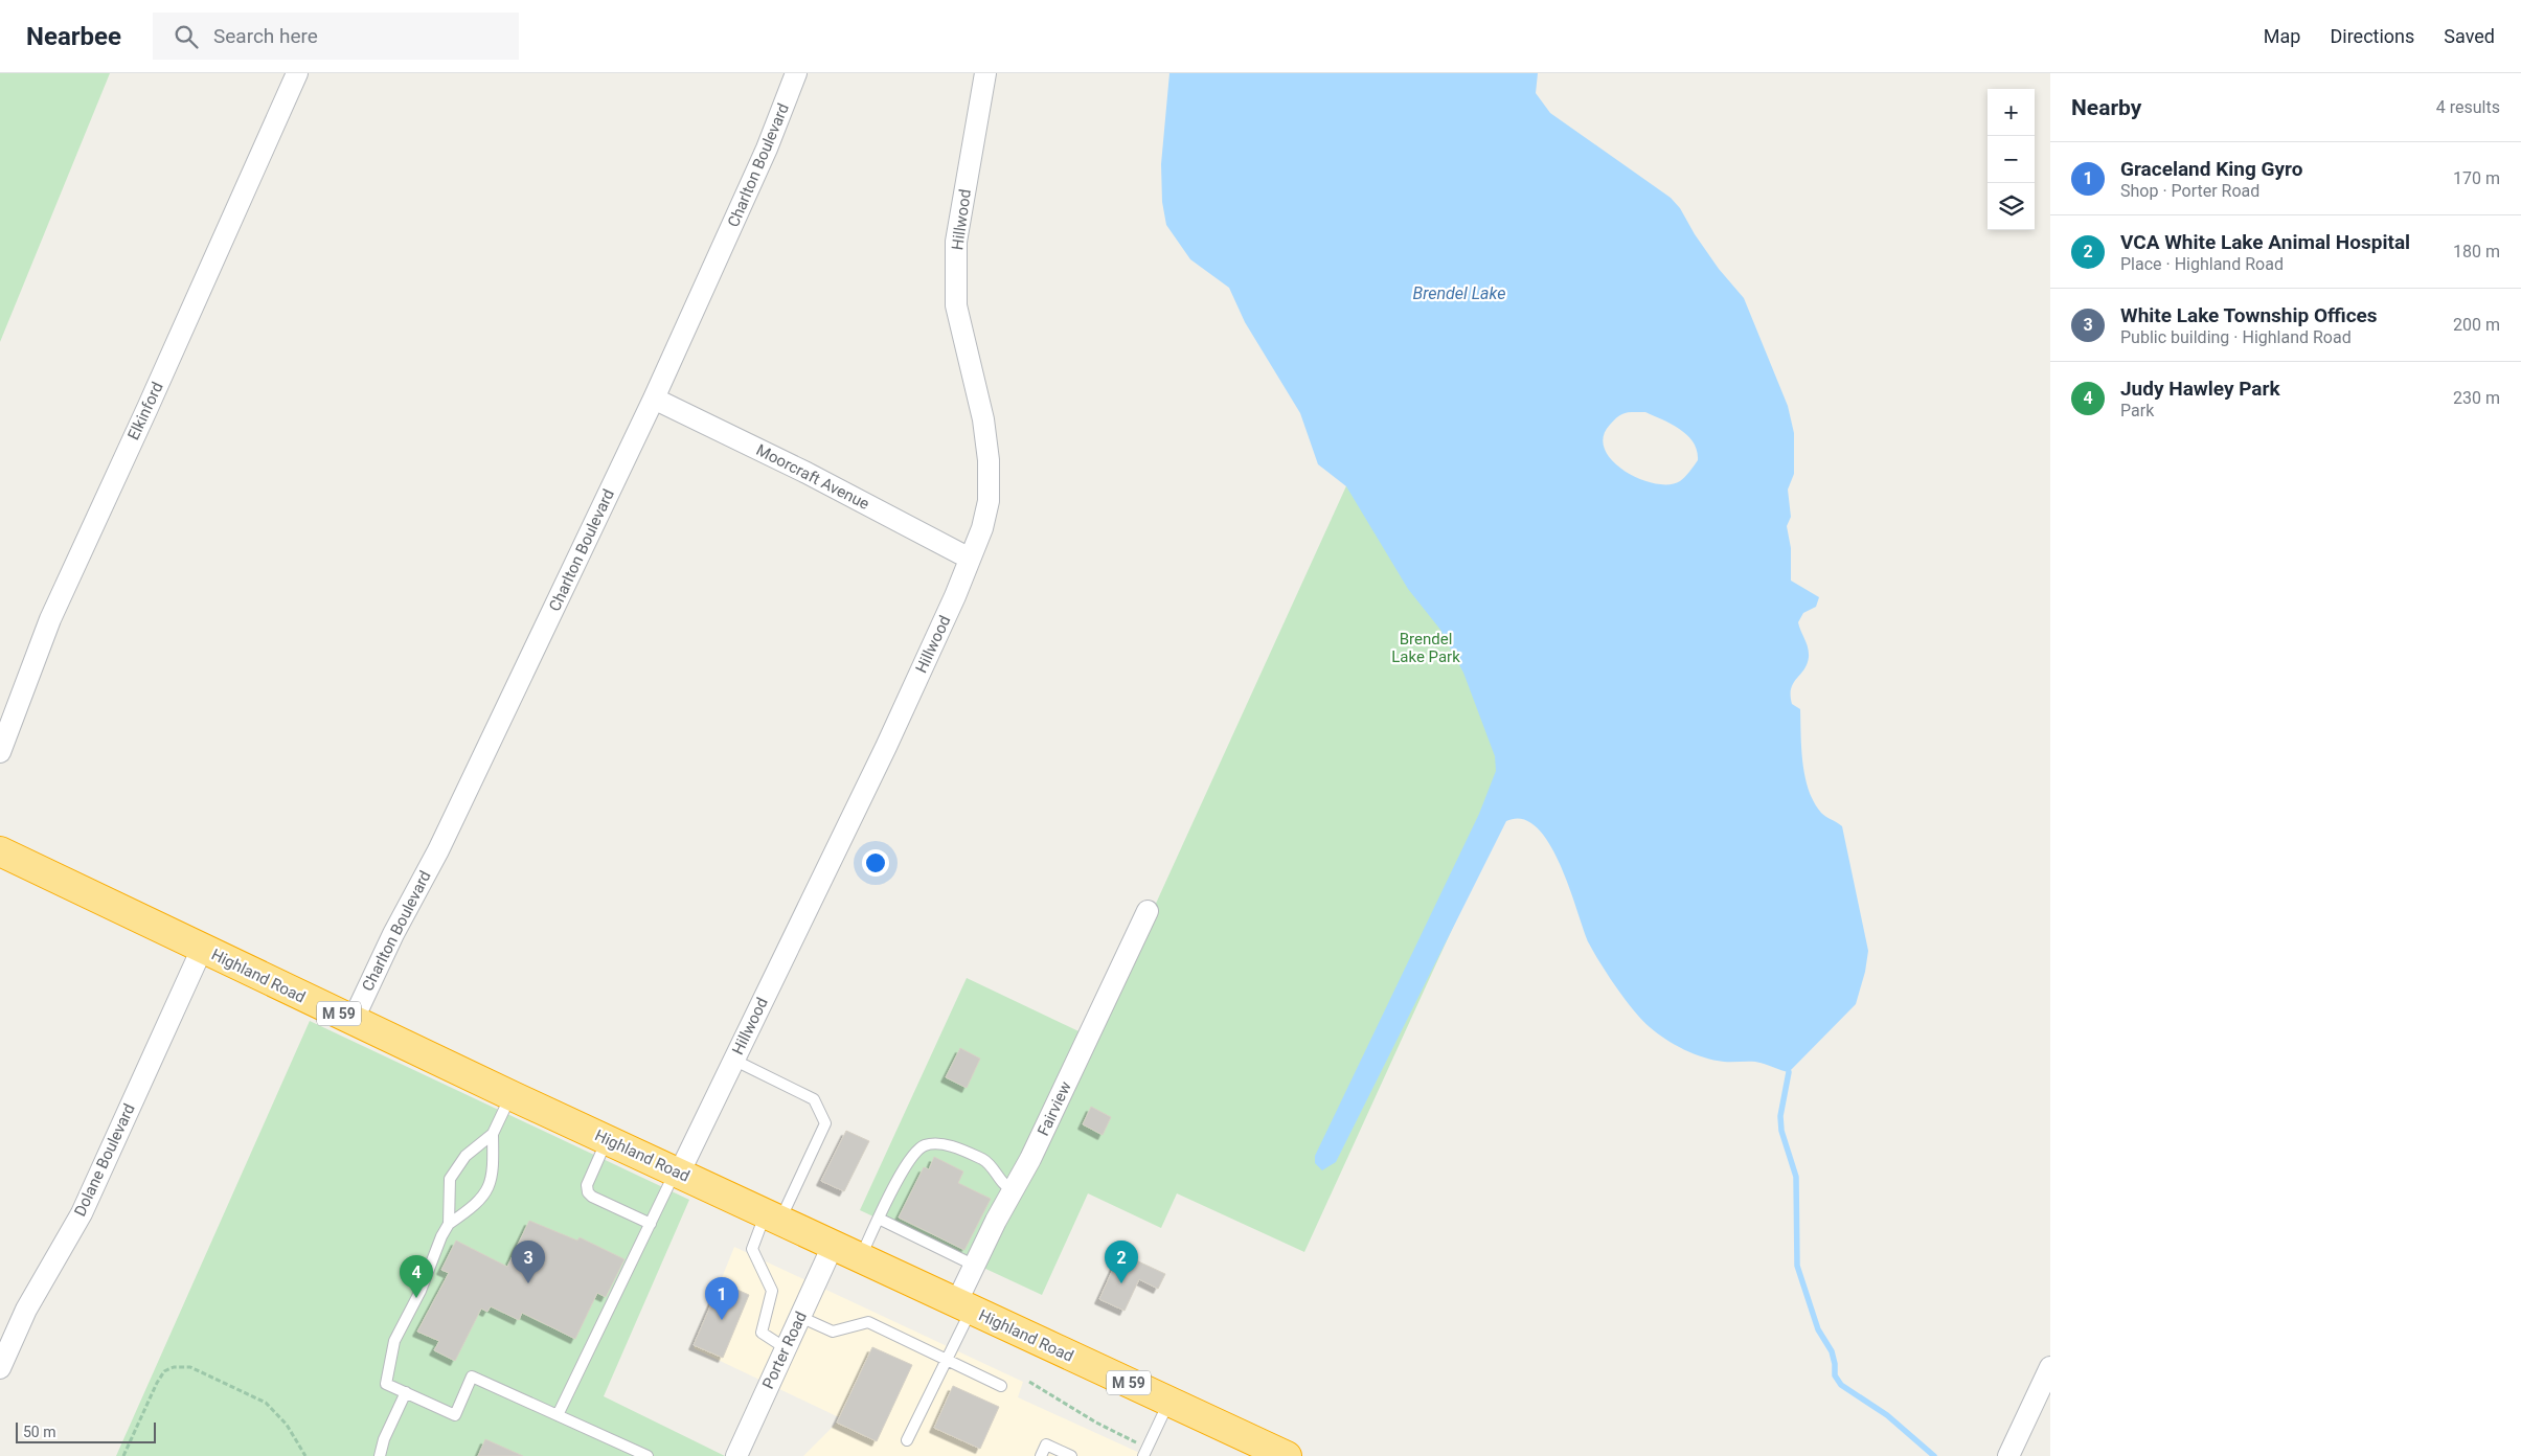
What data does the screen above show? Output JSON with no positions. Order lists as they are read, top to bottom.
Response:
{
  "streets": {
    "highway": ["Highland Road", "M 59"],
    "street": [
      "Charlton Boulevard",
      "Hillwood",
      "Elkinford",
      "Moorcraft Avenue",
      "Fairview",
      "Dolane Boulevard",
      "Porter Road"
    ]
  },
  "crossings": [
    ["Charlton Boulevard", "Moorcraft Avenue"],
    ["Charlton Boulevard", "Highland Road"],
    ["Hillwood", "Moorcraft Avenue"],
    ["Hillwood", "Highland Road"],
    ["Highland Road", "Fairview"],
    ["Highland Road", "Dolane Boulevard"],
    ["Highland Road", "Porter Road"]
  ],
  "water": ["Brendel Lake"],
  "parks": ["Brendel Lake Park"],
  "scale_bar": "50 m",
  "page": {
    "header": "Nearbee",
    "search": "Search here",
    "nav": ["Map", "Directions", "Saved"],
    "heading": ["Nearby", "4 results"],
    "map_buttons": ["+", "−"],
    "list": [
      {
        "mark": "1",
        "name": "Graceland King Gyro",
        "note": "Shop · Porter Road",
        "value": "170 m"
      },
      {
        "mark": "2",
        "name": "VCA White Lake Animal Hospital",
        "note": "Place · Highland Road",
        "value": "180 m"
      },
      {
        "mark": "3",
        "name": "White Lake Township Offices",
        "note": "Public building · Highland Road",
        "value": "200 m"
      },
      {
        "mark": "4",
        "name": "Judy Hawley Park",
        "note": "Park",
        "value": "230 m"
      }
    ],
    "pins": [
      "2",
      "3",
      "4",
      "1"
    ],
    "scale": "50 m"
  }
}
